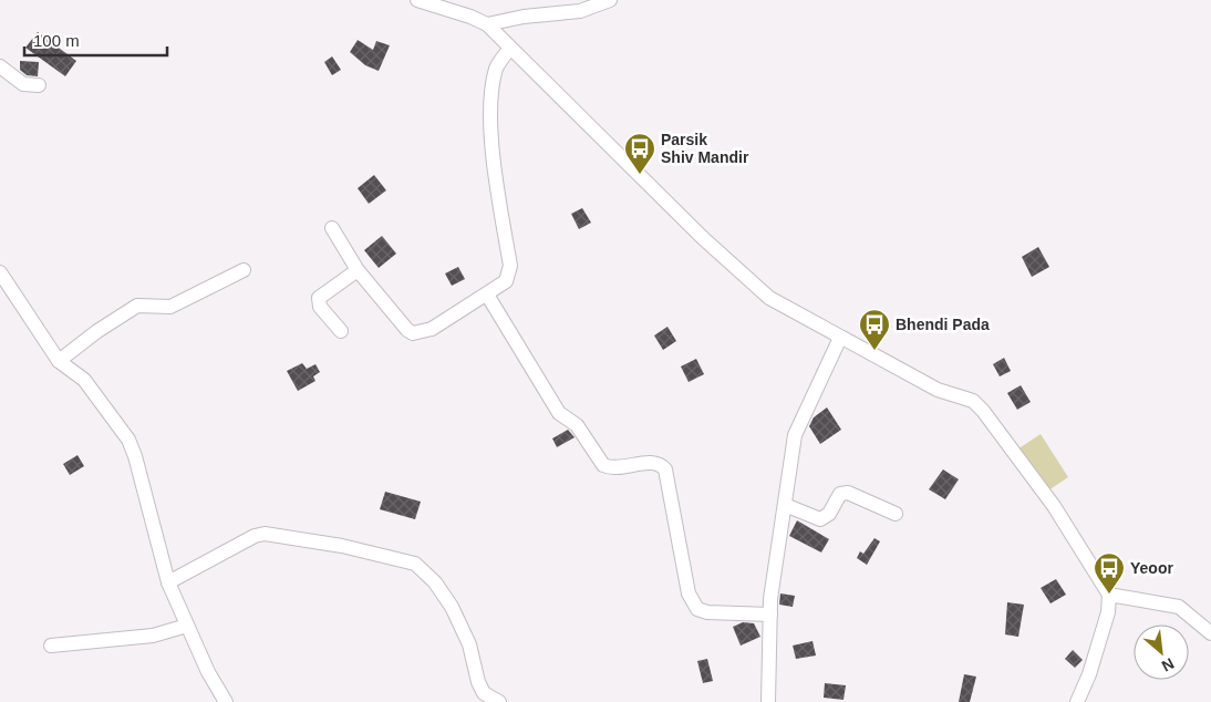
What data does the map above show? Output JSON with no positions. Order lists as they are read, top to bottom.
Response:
{
  "places": {
    "bus stop": ["Parsik Shiv Mandir", "Bhendi Pada", "Yeoor"]
  },
  "scale_bar": "100 m",
  "north": "bottom right"
}
